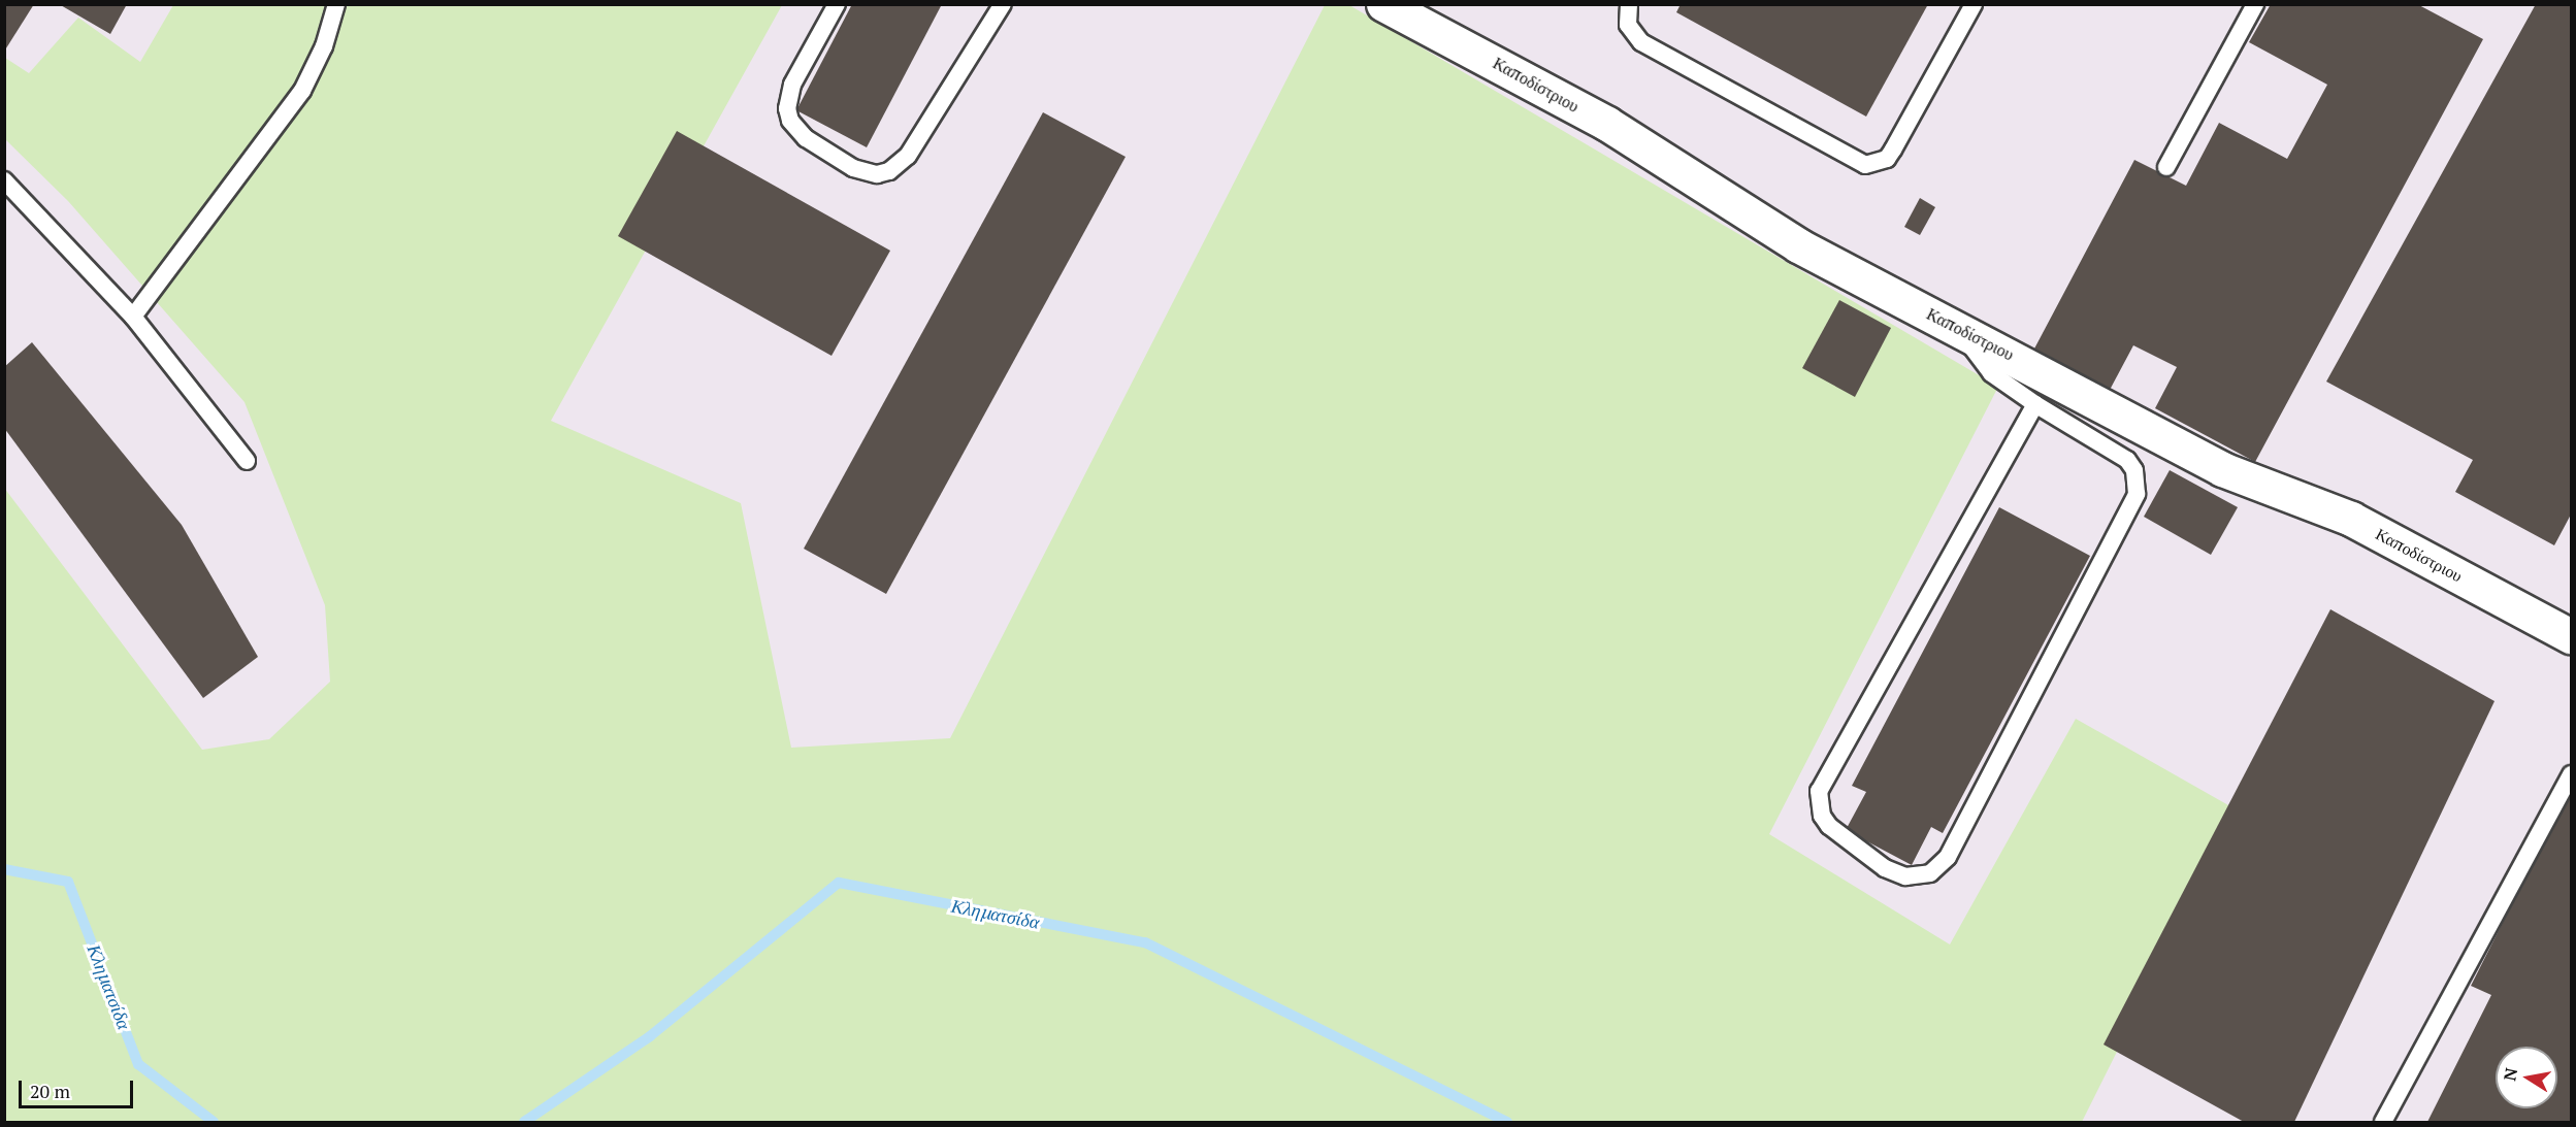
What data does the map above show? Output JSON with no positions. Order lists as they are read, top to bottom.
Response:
{
  "streets": {
    "street": ["Καποδίστριου"]
  },
  "water": ["Κληματσίδα"],
  "scale_bar": "20 m",
  "north": "left"
}
